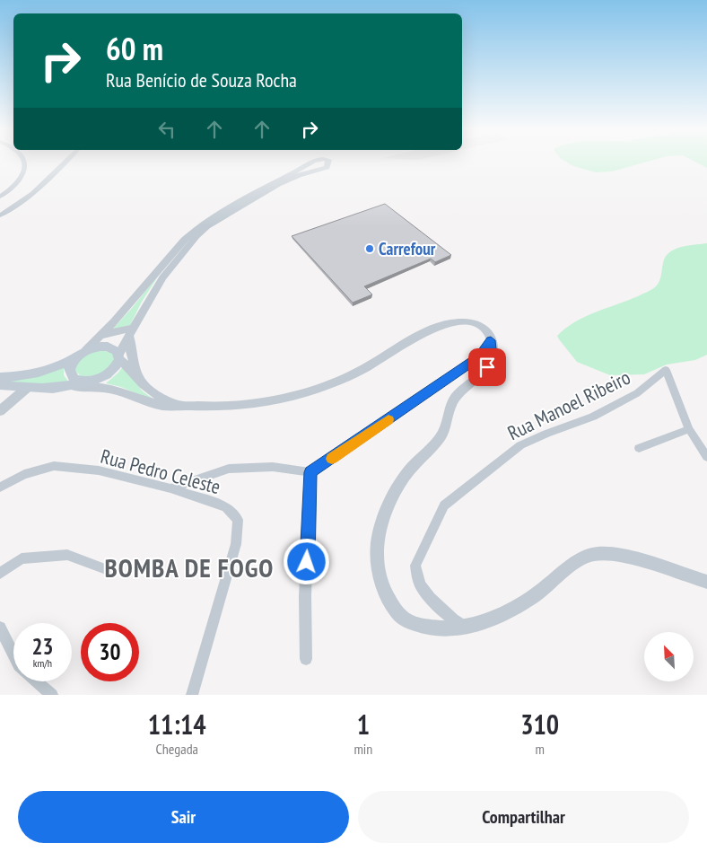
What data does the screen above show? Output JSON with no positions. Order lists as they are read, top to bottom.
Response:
{
  "streets": {
    "street": ["Rua Manoel Ribeiro", "Rua Pedro Celeste"]
  },
  "districts": ["BOMBA DE FOGO"],
  "places": ["Carrefour"],
  "north": "top left",
  "page": {
    "turn": ["60 m", "Rua Benício de Souza Rocha"],
    "speed": "23 km/h",
    "limit": "30",
    "eta": [
      "11:14",
      "Chegada",
      "1",
      "min",
      "310",
      "m"
    ],
    "buttons": ["Sair", "Compartilhar"]
  }
}
